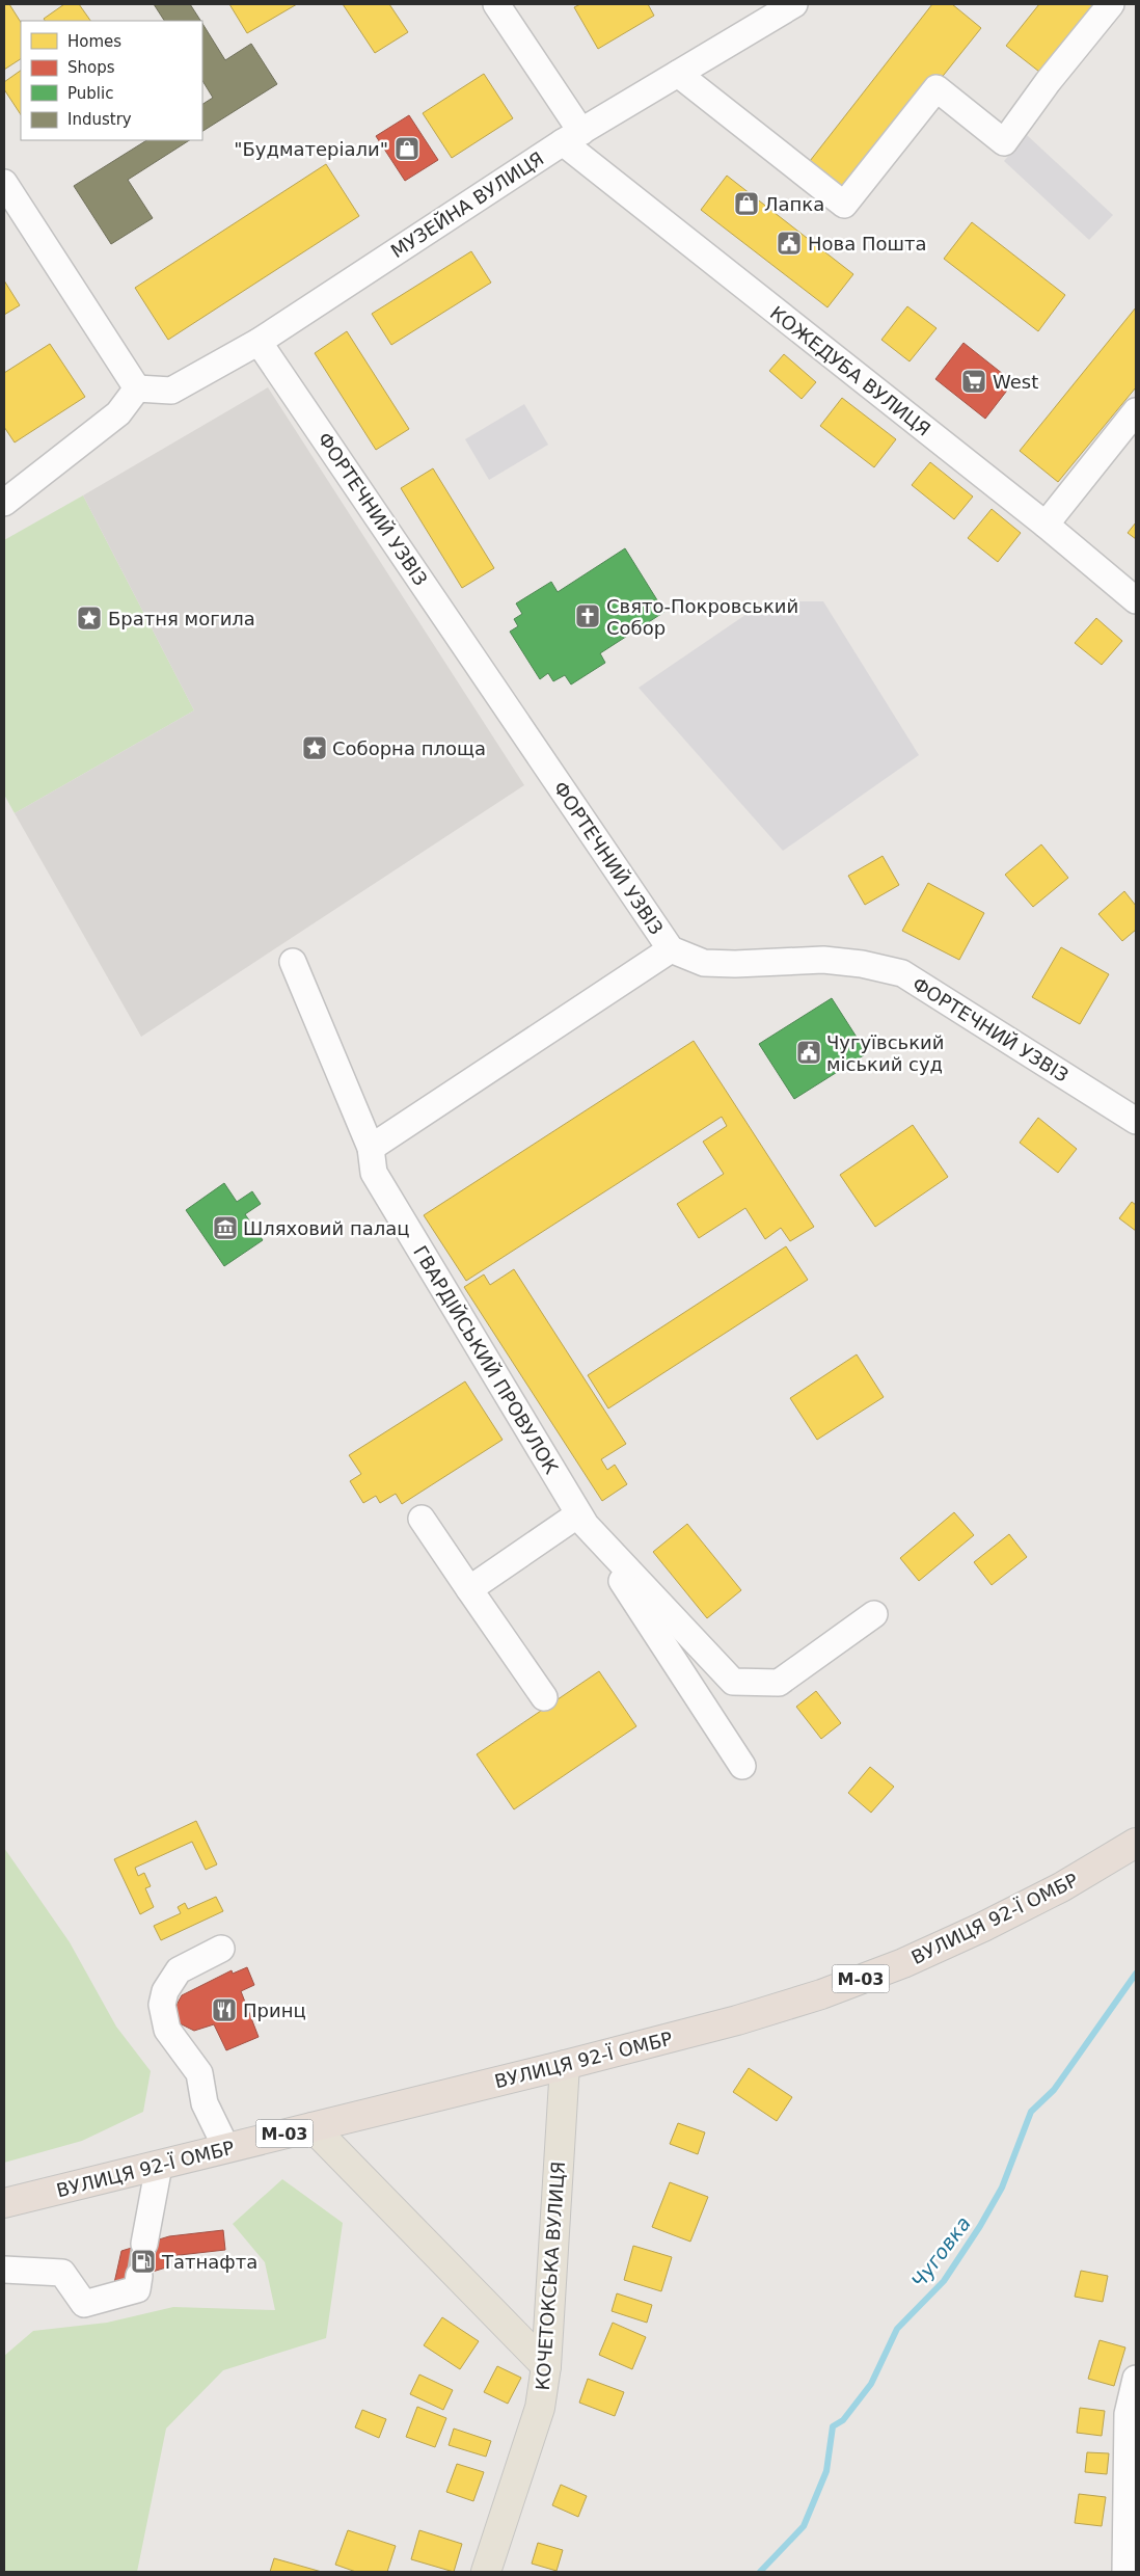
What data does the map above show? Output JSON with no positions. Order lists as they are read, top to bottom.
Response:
{
  "streets": {
    "highway": ["ВУЛИЦЯ 92-Ї ОМБР", "М-03"],
    "main road": ["КОЧЕТОКСЬКА ВУЛИЦЯ"],
    "street": [
      "МУЗЕЙНА ВУЛИЦЯ",
      "КОЖЕДУБА ВУЛИЦЯ",
      "ФОРТЕЧНИЙ УЗВІЗ",
      "ГВАРДІЙСЬКИЙ ПРОВУЛОК"
    ]
  },
  "crossings": [
    ["МУЗЕЙНА ВУЛИЦЯ", "КОЖЕДУБА ВУЛИЦЯ"],
    ["МУЗЕЙНА ВУЛИЦЯ", "ФОРТЕЧНИЙ УЗВІЗ"],
    ["ВУЛИЦЯ 92-Ї ОМБР", "КОЧЕТОКСЬКА ВУЛИЦЯ"]
  ],
  "water": ["Чуговка"],
  "places": {
    "shop": ["\"Будматеріали\"", "Лапка"],
    "public building": ["Нова Пошта", "Чугуївський міський суд"],
    "supermarket": ["West"],
    "church": ["Свято-Покровський Собор"],
    "place": ["Братня могила", "Соборна площа"],
    "museum": ["Шляховий палац"],
    "restaurant": ["Принц"],
    "fuel station": ["Татнафта"]
  },
  "legend": [
    "Homes",
    "Shops",
    "Public",
    "Industry"
  ]
}
